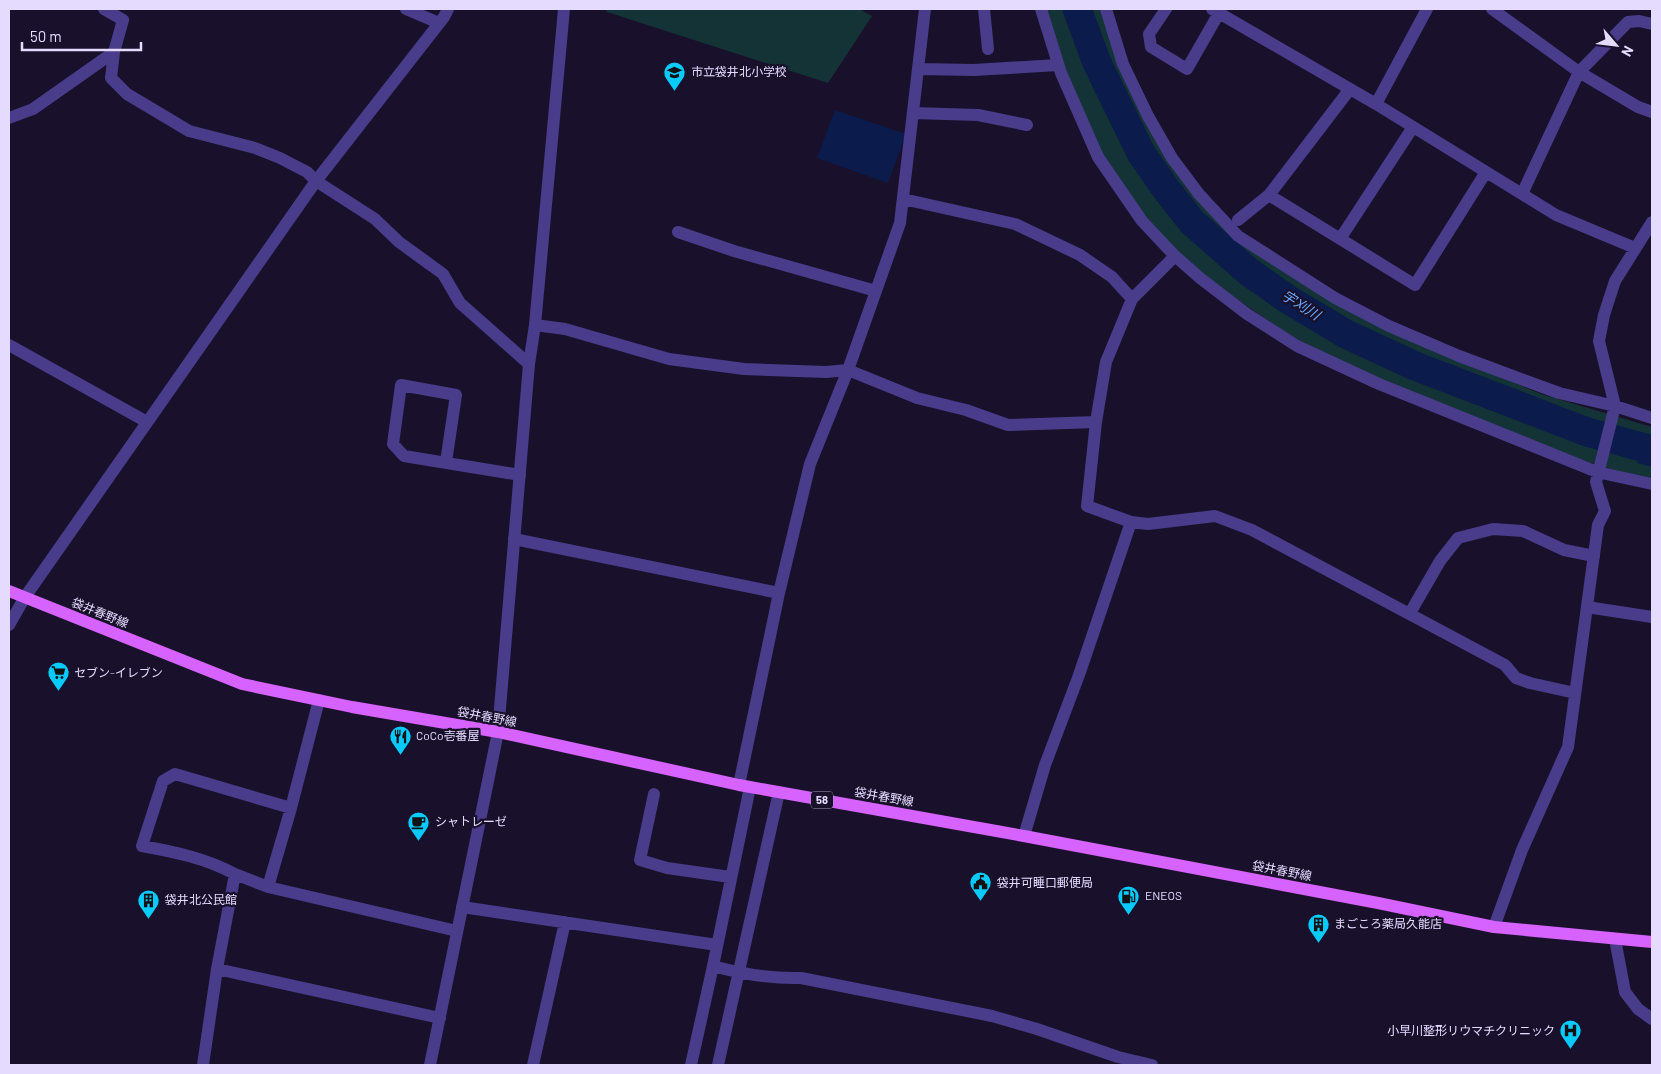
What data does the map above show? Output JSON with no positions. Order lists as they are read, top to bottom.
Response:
{
  "streets": {
    "main road": ["袋井春野線", "58"]
  },
  "water": ["宇刈川"],
  "places": {
    "school or university": ["市立袋井北小学校"],
    "supermarket": ["セブン-イレブン"],
    "restaurant": ["CoCo壱番屋"],
    "cafe": ["シャトレーゼ"],
    "public building": ["袋井可睡口郵便局"],
    "fuel station": ["ENEOS"],
    "building": ["袋井北公民館", "まごころ薬局久能店"],
    "hospital": ["小早川整形リウマチクリニック"]
  },
  "scale_bar": "50 m",
  "north": "bottom right"
}
